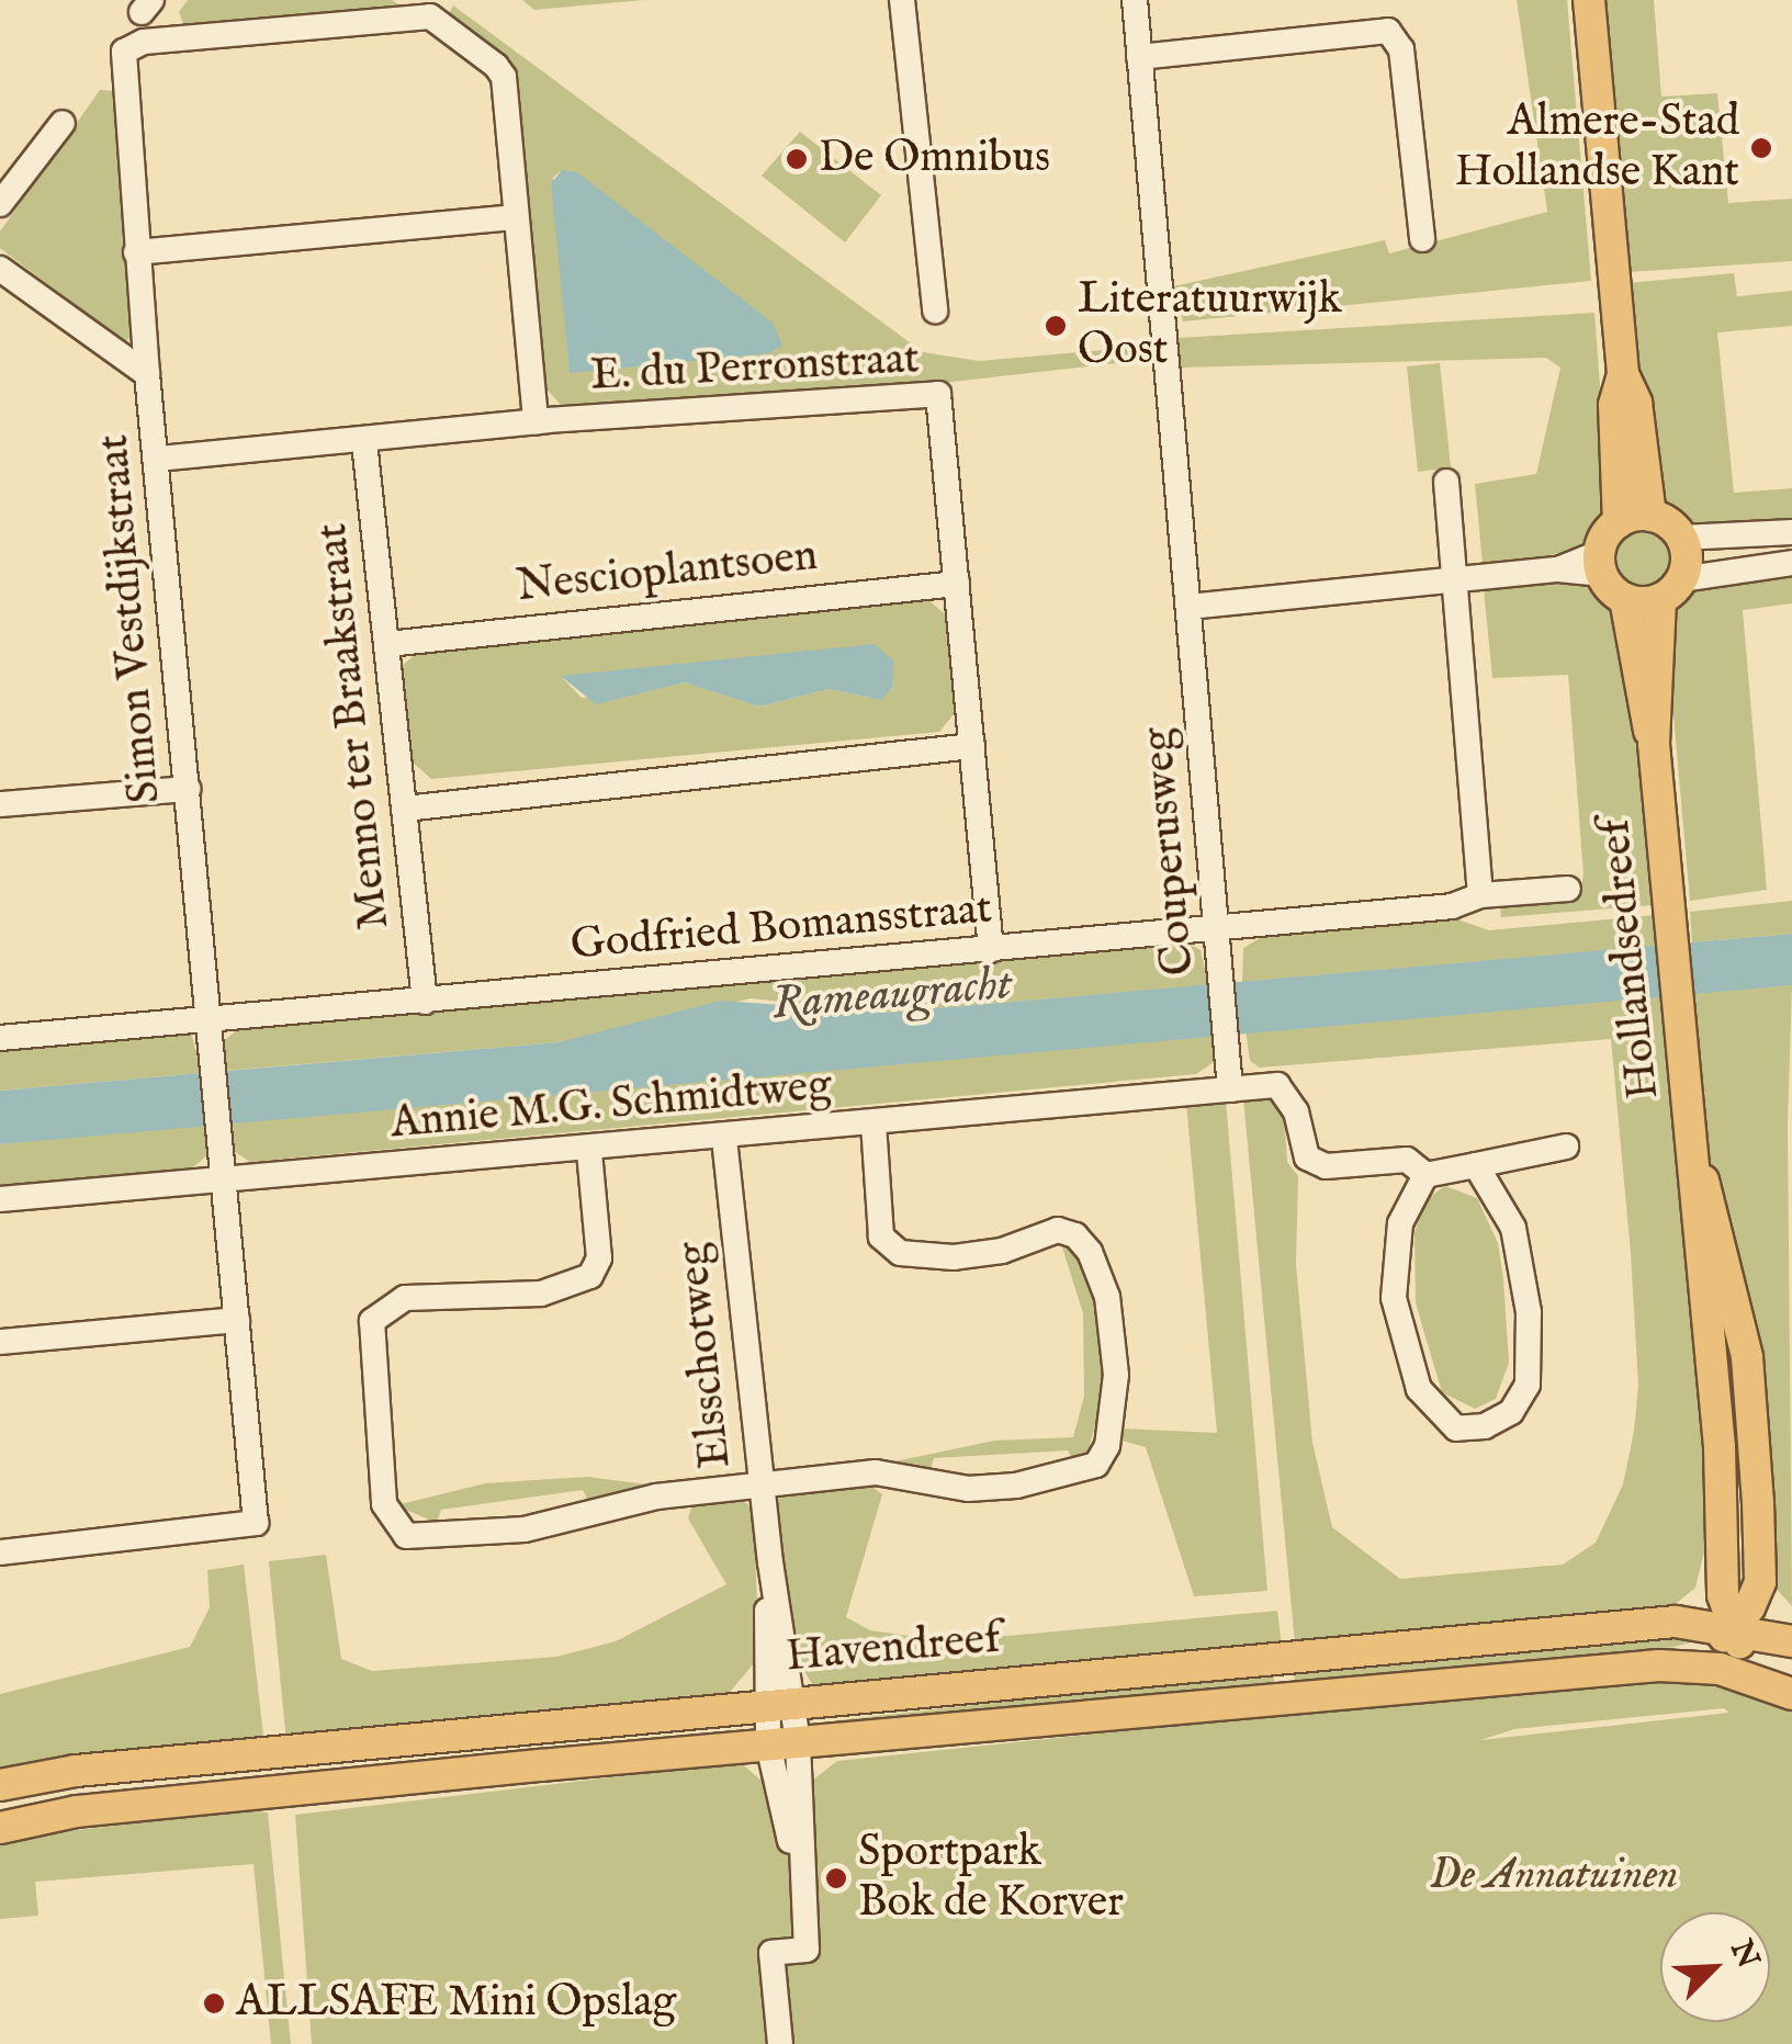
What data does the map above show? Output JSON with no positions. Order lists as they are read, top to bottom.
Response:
{
  "streets": {
    "main road": ["Hollandsedreef", "Havendreef"],
    "street": [
      "E. du Perronstraat",
      "Nescioplantsoen",
      "Simon Vestdijkstraat",
      "Menno ter Braakstraat",
      "Couperusweg",
      "Godfried Bomansstraat",
      "Annie M.G. Schmidtweg",
      "Elsschotweg"
    ]
  },
  "crossings": [
    ["E. du Perronstraat", "Nescioplantsoen"],
    ["E. du Perronstraat", "Simon Vestdijkstraat"],
    ["E. du Perronstraat", "Menno ter Braakstraat"],
    ["E. du Perronstraat", "Godfried Bomansstraat"],
    ["Nescioplantsoen", "Menno ter Braakstraat"],
    ["Simon Vestdijkstraat", "Godfried Bomansstraat"],
    ["Simon Vestdijkstraat", "Annie M.G. Schmidtweg"],
    ["Menno ter Braakstraat", "Godfried Bomansstraat"],
    ["Couperusweg", "Godfried Bomansstraat"],
    ["Couperusweg", "Annie M.G. Schmidtweg"],
    ["Hollandsedreef", "Havendreef"],
    ["Annie M.G. Schmidtweg", "Elsschotweg"],
    ["Elsschotweg", "Havendreef"]
  ],
  "water": ["Rameaugracht"],
  "parks": ["De Annatuinen"],
  "places": [
    "Almere-Stad Hollandse Kant",
    "De Omnibus",
    "Literatuurwijk Oost",
    "Sportpark Bok de Korver",
    "ALLSAFE Mini Opslag"
  ],
  "north": "top right"
}
